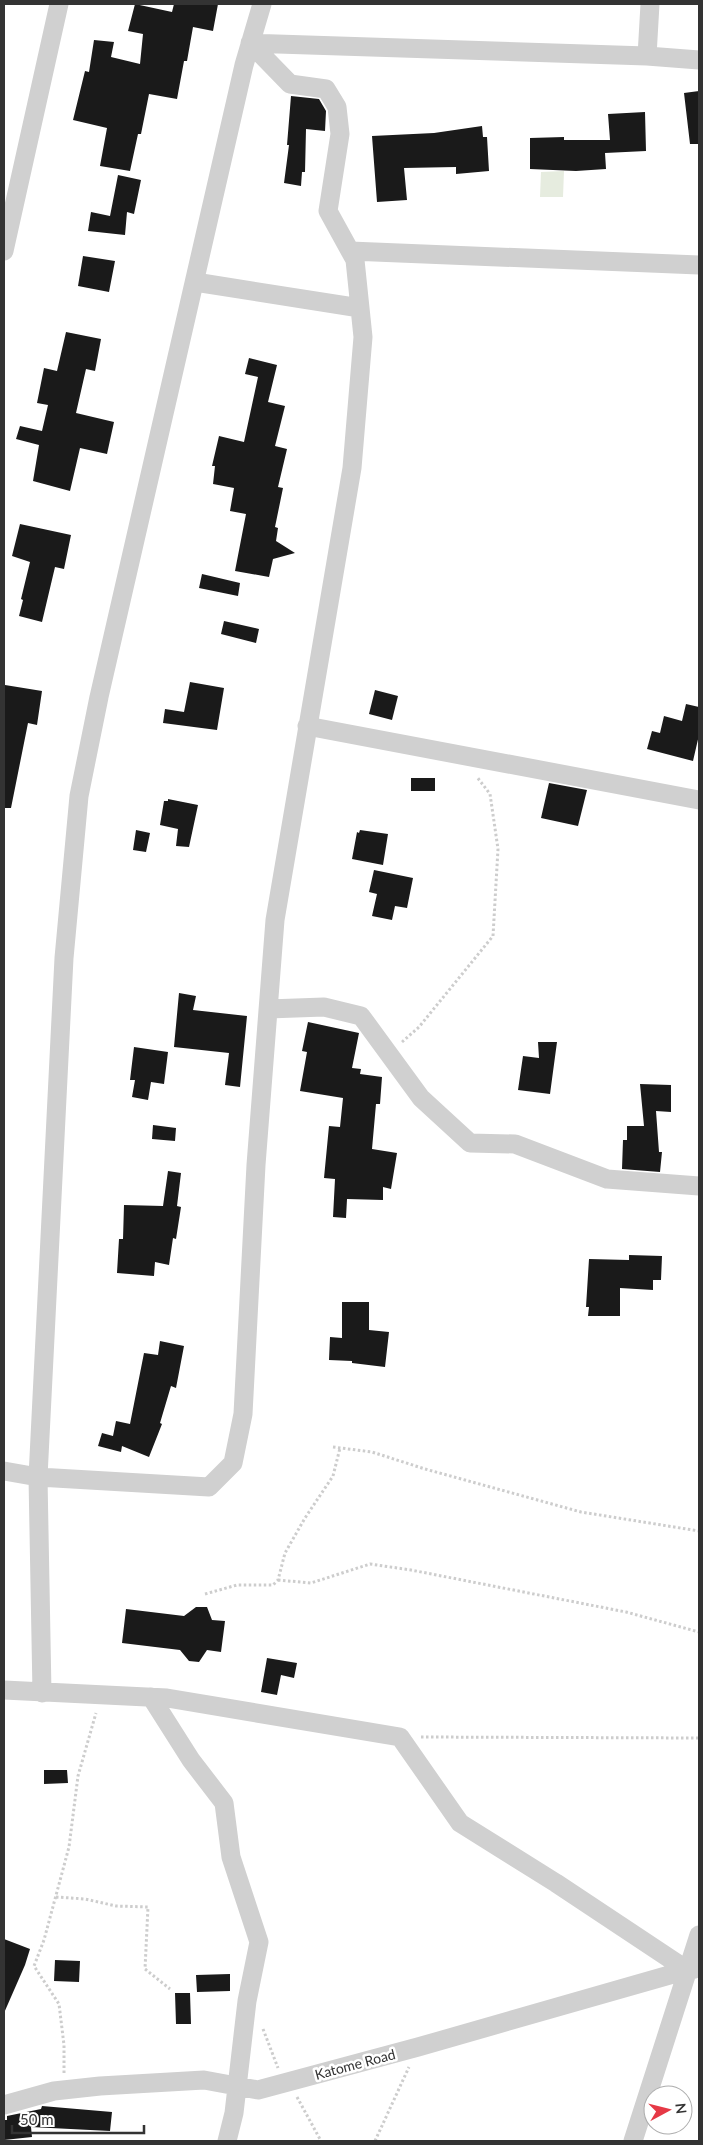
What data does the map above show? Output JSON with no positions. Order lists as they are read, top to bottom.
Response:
{
  "streets": {
    "street": ["Katome Road"]
  },
  "scale_bar": "50 m",
  "north": "right"
}
